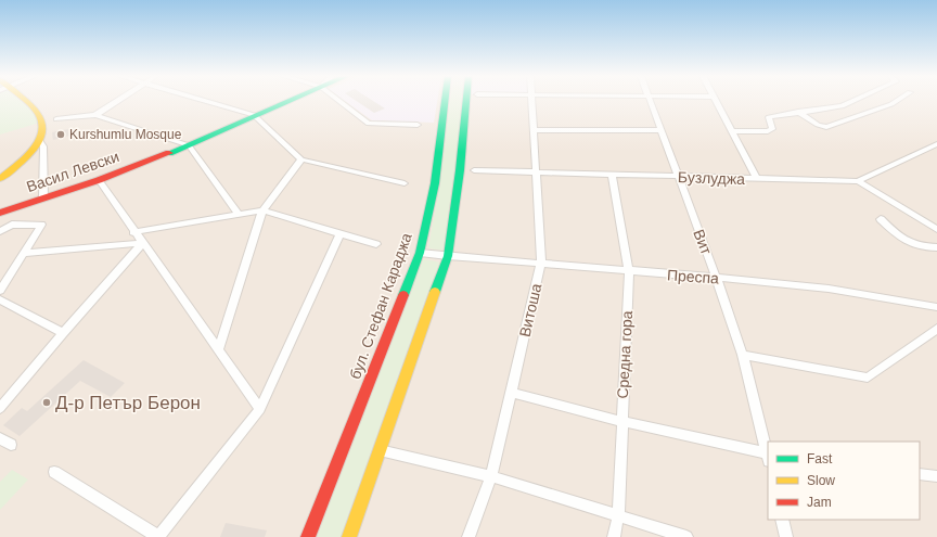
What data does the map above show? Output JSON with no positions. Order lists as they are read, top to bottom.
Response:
{
  "streets": {
    "street": [
      "Васил Левски",
      "Бузлуджа",
      "Вит",
      "Преспа",
      "бул. Стефан Караджа",
      "Витоша",
      "Средна гора"
    ]
  },
  "crossings": [
    ["Бузлуджа", "Вит"],
    ["Бузлуджа", "Витоша"],
    ["Бузлуджа", "Средна гора"],
    ["Вит", "Преспа"],
    ["Преспа", "бул. Стефан Караджа"],
    ["Преспа", "Витоша"],
    ["Преспа", "Средна гора"]
  ],
  "places": ["Kurshumlu Mosque", "Д-р Петър Берон"],
  "legend": ["Fast", "Slow", "Jam"]
}
